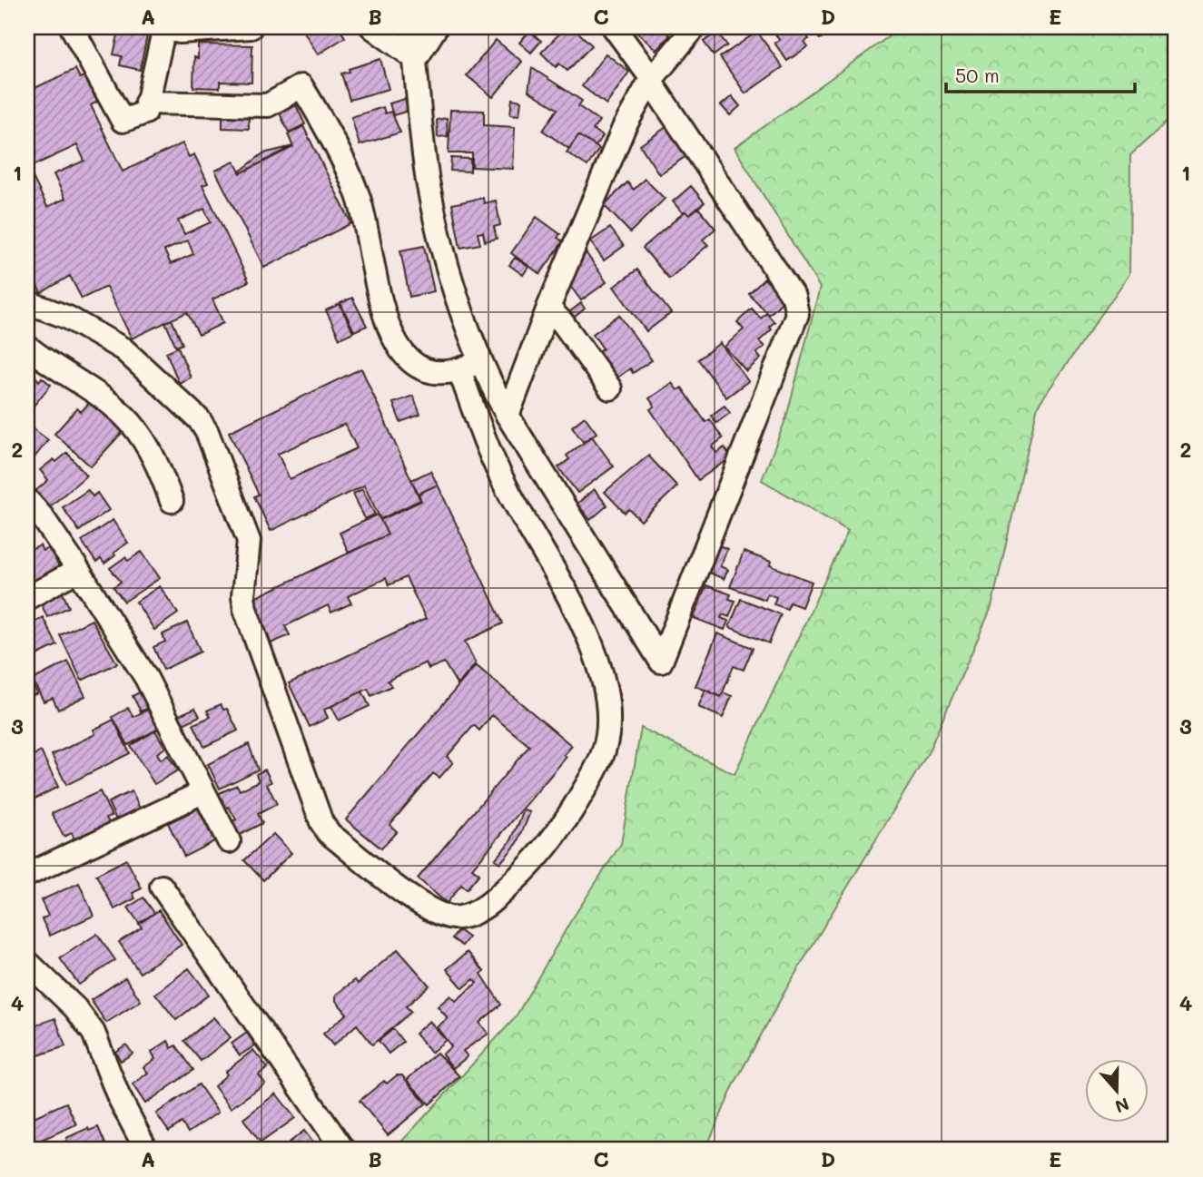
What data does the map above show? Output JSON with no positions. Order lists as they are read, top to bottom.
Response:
{
  "scale_bar": "50 m",
  "north": "bottom",
  "grid": {
    "columns": [
      "A",
      "B",
      "C",
      "D",
      "E"
    ],
    "rows": [
      "1",
      "2",
      "3",
      "4"
    ]
  }
}
